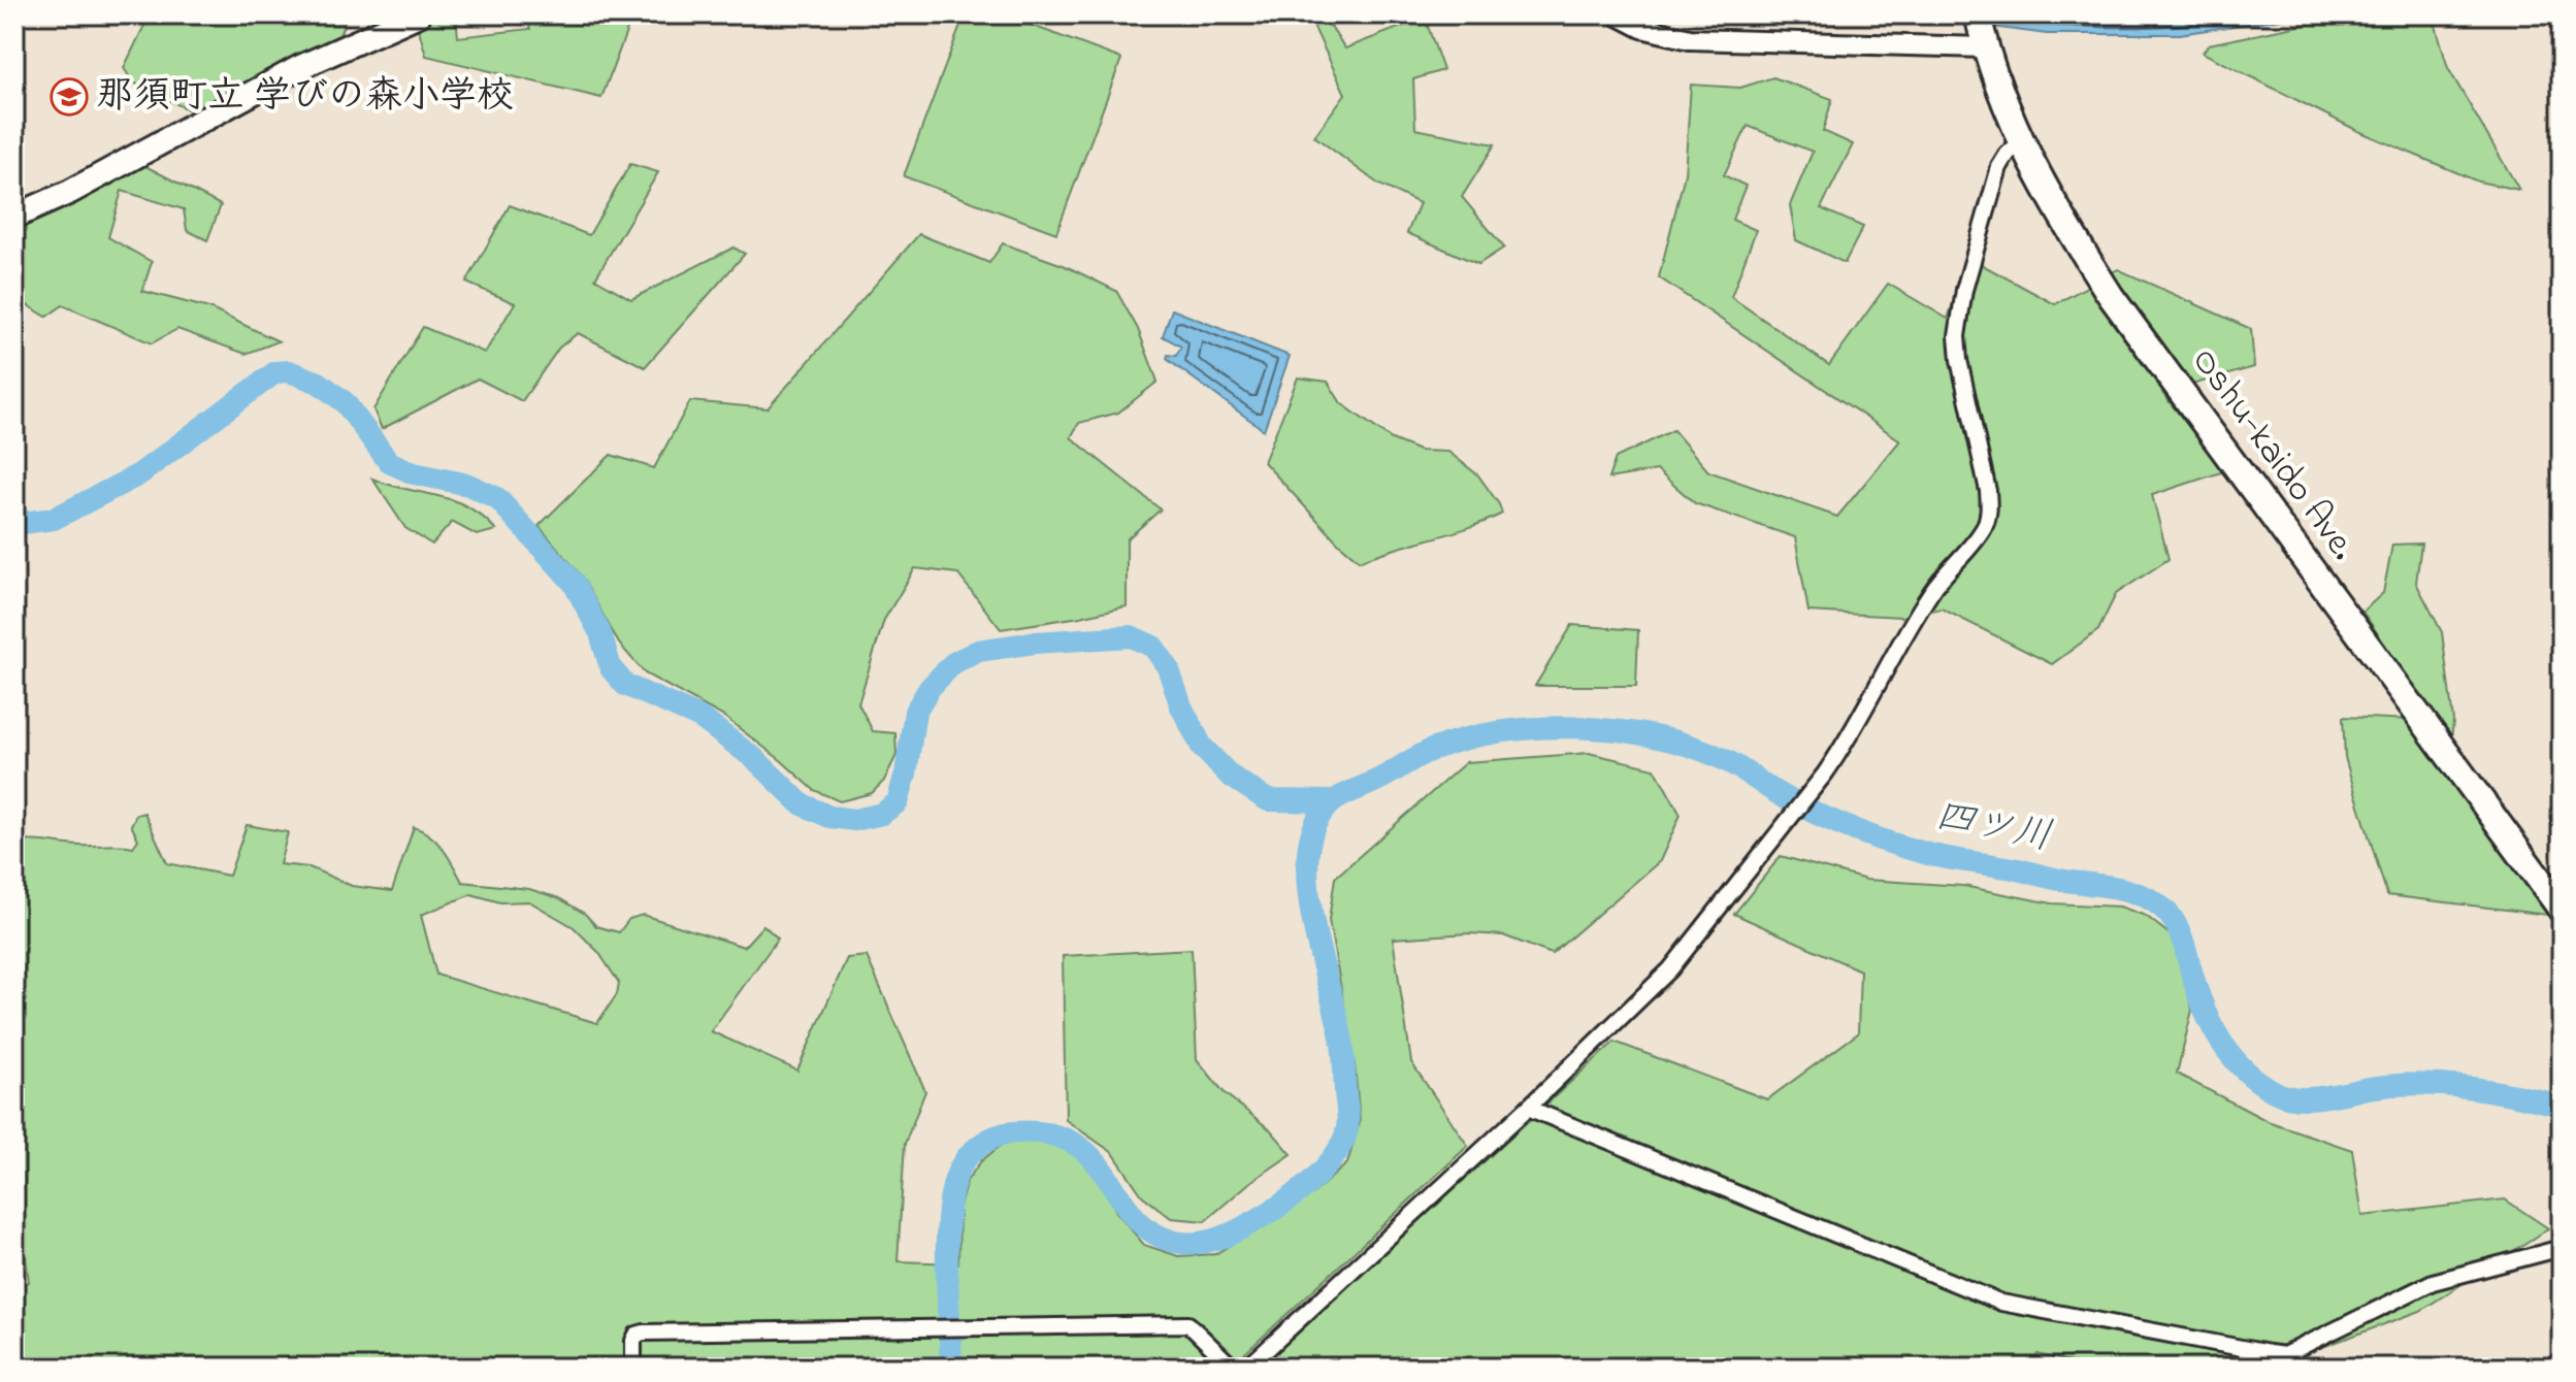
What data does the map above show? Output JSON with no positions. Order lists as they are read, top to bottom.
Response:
{
  "streets": {
    "highway": ["Oshu-kaido Ave."]
  },
  "water": ["四ツ川"],
  "places": {
    "school or university": ["那須町立 学びの森小学校"]
  }
}
